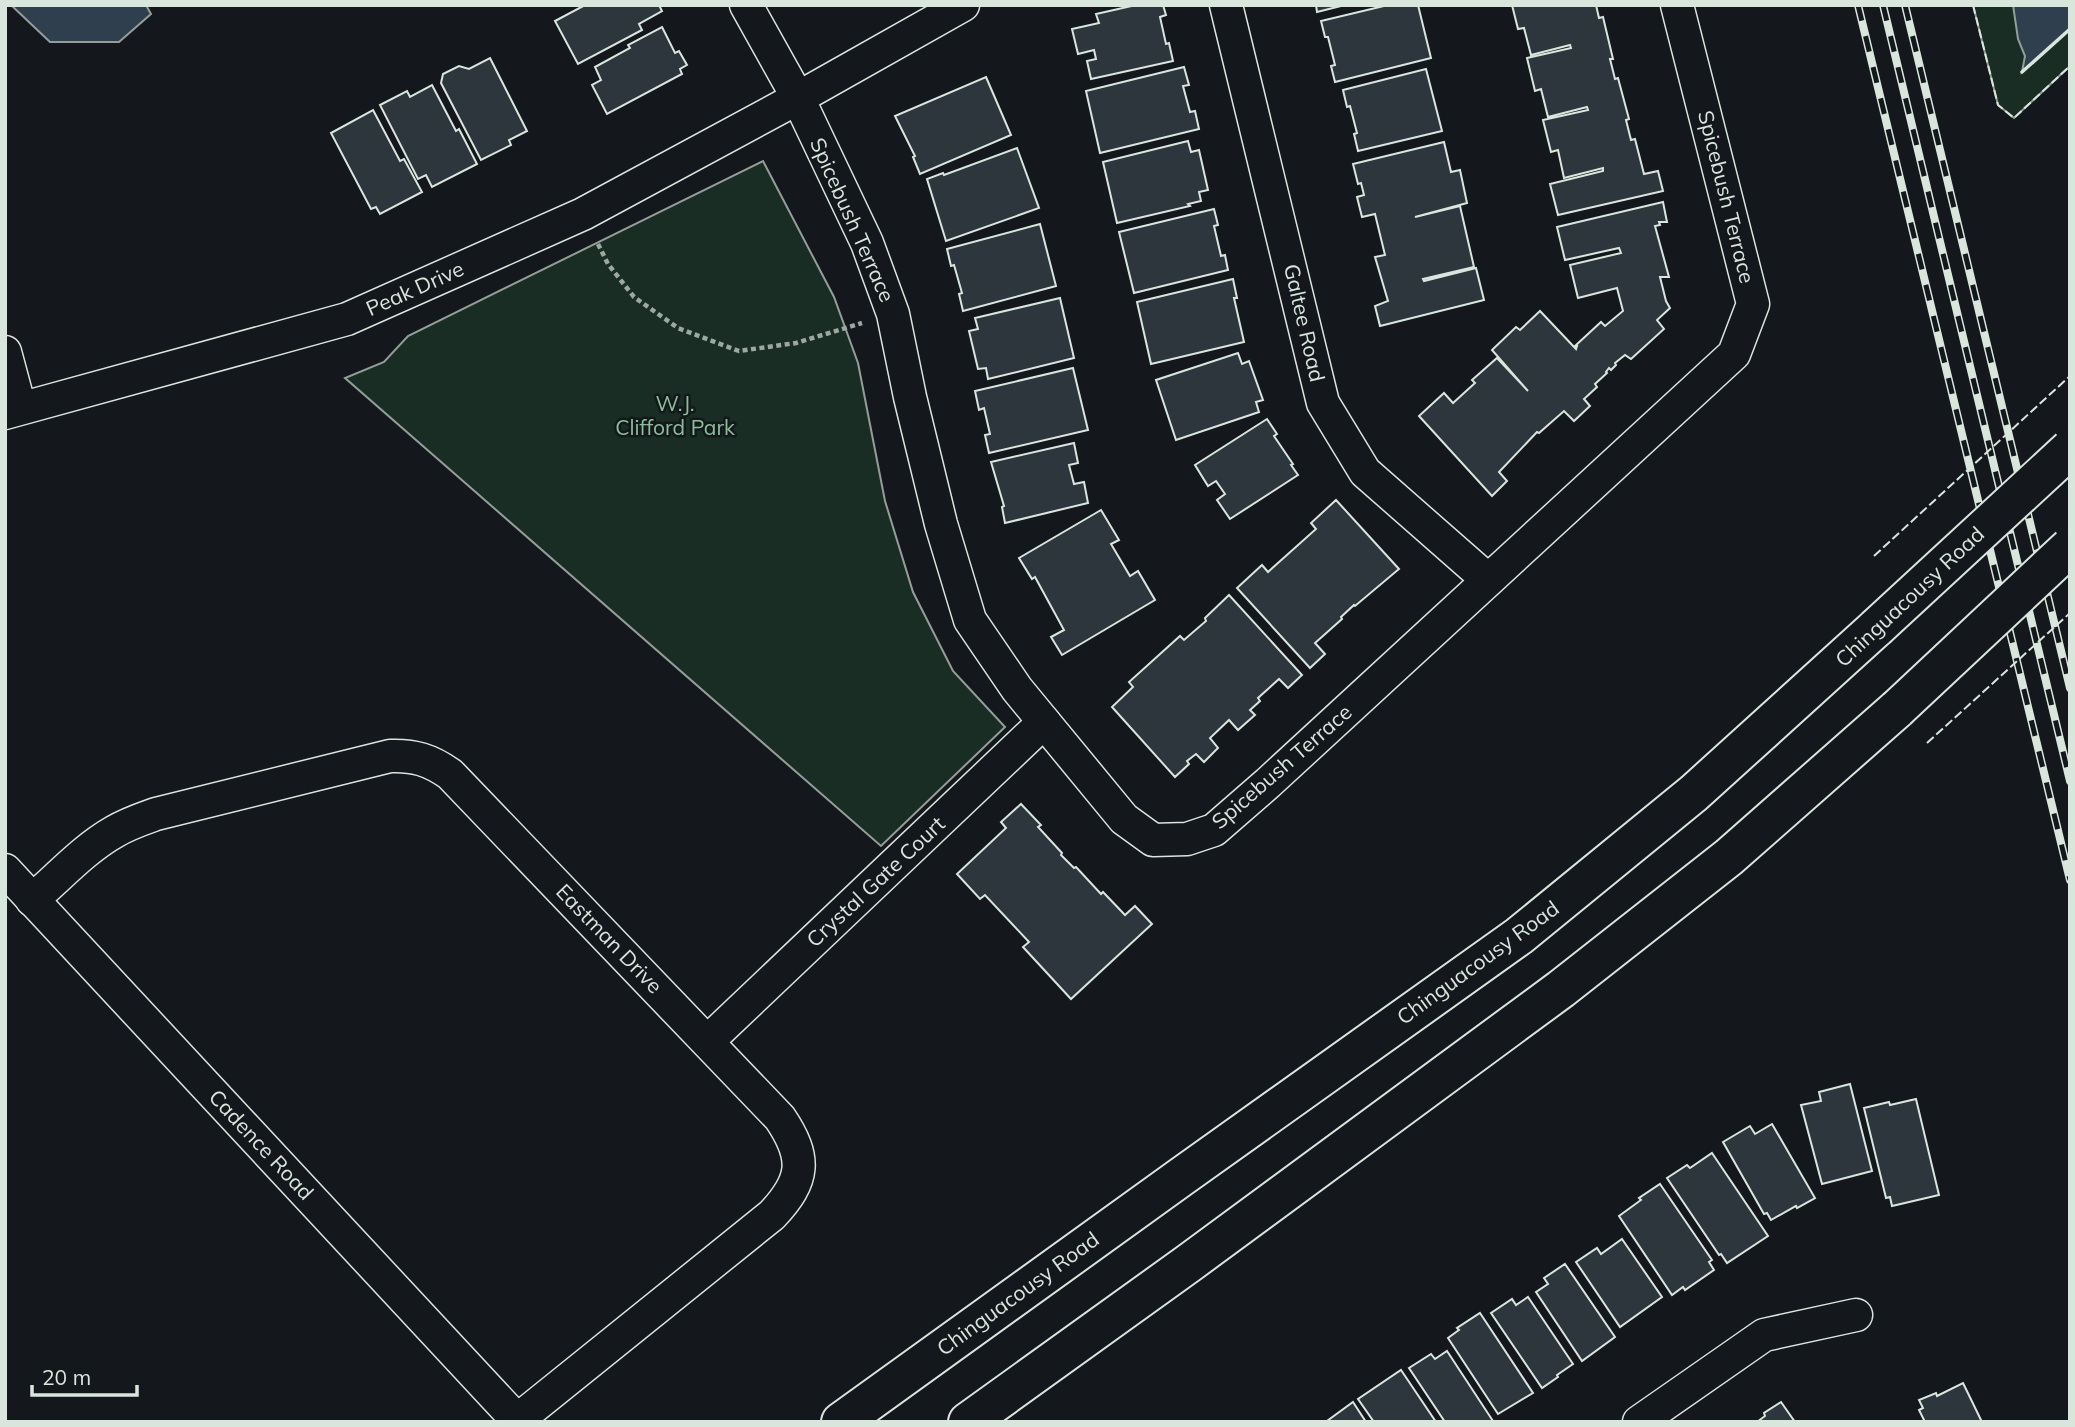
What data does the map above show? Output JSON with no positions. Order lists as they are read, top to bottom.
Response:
{
  "streets": {
    "main road": ["Chinguacousy Road"],
    "street": [
      "Spicebush Terrace",
      "Peak Drive",
      "Galtee Road",
      "Crystal Gate Court",
      "Eastman Drive",
      "Cadence Road"
    ]
  },
  "crossings": [
    ["Spicebush Terrace", "Peak Drive"],
    ["Spicebush Terrace", "Galtee Road"],
    ["Spicebush Terrace", "Crystal Gate Court"],
    ["Crystal Gate Court", "Eastman Drive"],
    ["Eastman Drive", "Cadence Road"]
  ],
  "parks": ["W.J. Clifford Park"],
  "scale_bar": "20 m"
}
